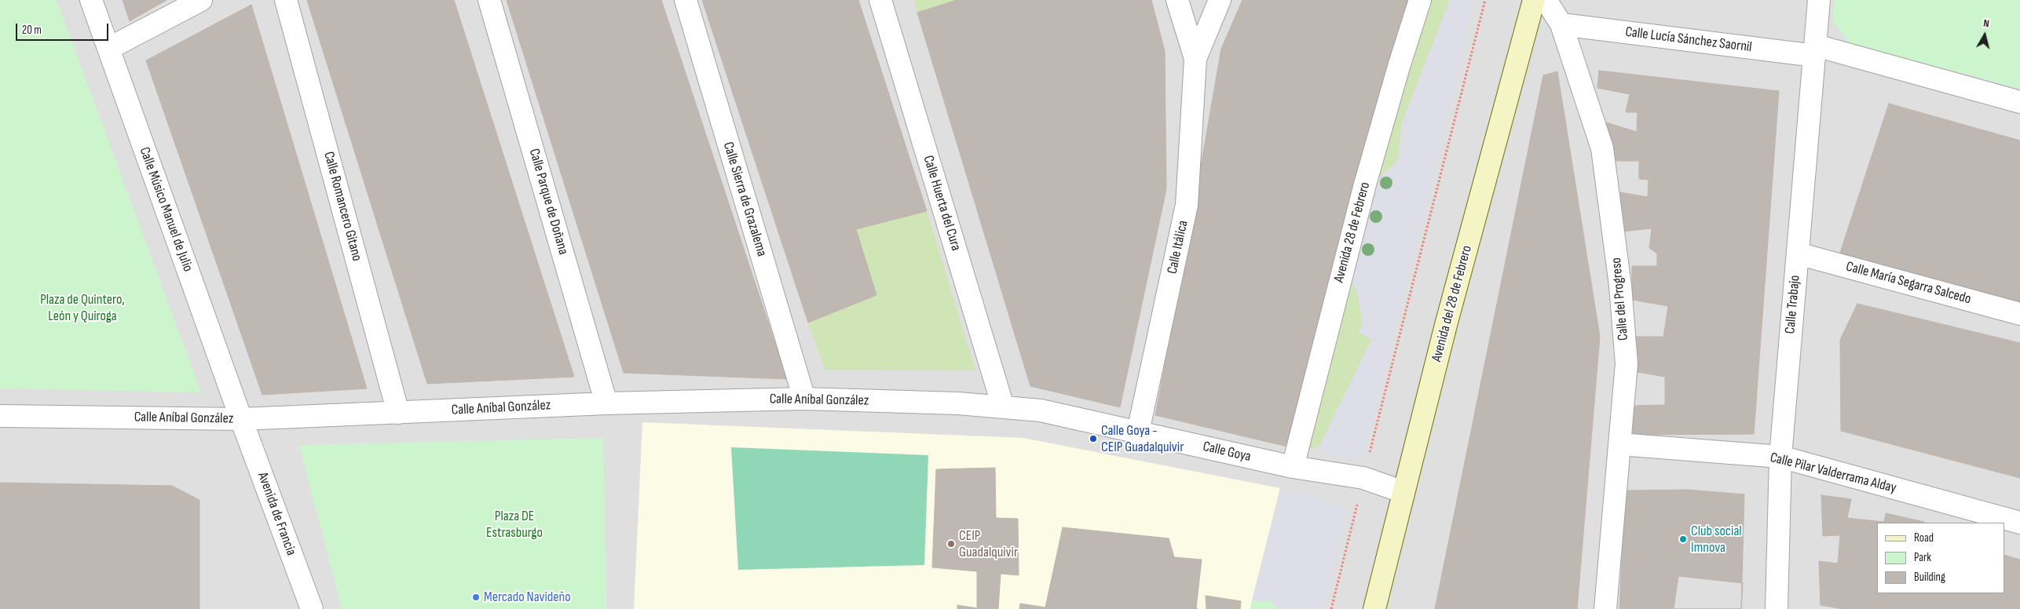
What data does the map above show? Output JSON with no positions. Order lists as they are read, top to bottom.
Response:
{
  "streets": {
    "main road": ["Avenida del 28 de Febrero"],
    "street": [
      "Calle Lucía Sánchez Saornil",
      "Calle Sierra de Grazalema",
      "Calle Parque de Doñana",
      "Calle Huerta del Cura",
      "Calle Romancero Gitano",
      "Calle Músico Manuel de Julio",
      "Avenida 28 de Febrero",
      "Calle Itálica",
      "Calle María Segarra Salcedo",
      "Calle del Progreso",
      "Calle Trabajo",
      "Calle Aníbal González",
      "Calle Goya",
      "Calle Pilar Valderrama Alday",
      "Avenida de Francia"
    ]
  },
  "crossings": [
    ["Calle Lucía Sánchez Saornil", "Calle del Progreso"],
    ["Calle Lucía Sánchez Saornil", "Calle Trabajo"],
    ["Calle Sierra de Grazalema", "Calle Aníbal González"],
    ["Calle Parque de Doñana", "Calle Aníbal González"],
    ["Calle Huerta del Cura", "Calle Aníbal González"],
    ["Calle Huerta del Cura", "Calle Goya"],
    ["Calle Romancero Gitano", "Calle Aníbal González"],
    ["Calle Músico Manuel de Julio", "Calle Aníbal González"],
    ["Calle Músico Manuel de Julio", "Avenida de Francia"],
    ["Avenida 28 de Febrero", "Calle Goya"],
    ["Calle Itálica", "Calle Goya"],
    ["Calle María Segarra Salcedo", "Calle Trabajo"],
    ["Calle del Progreso", "Calle Pilar Valderrama Alday"],
    ["Avenida del 28 de Febrero", "Calle Goya"],
    ["Calle Trabajo", "Calle Pilar Valderrama Alday"],
    ["Calle Aníbal González", "Calle Goya"],
    ["Calle Aníbal González", "Avenida de Francia"]
  ],
  "parks": ["Plaza de Quintero, León y Quiroga", "Plaza DE Estrasburgo"],
  "places": [
    "Calle Goya - CEIP Guadalquivir",
    "Club social Imnova",
    "CEIP Guadalquivir",
    "Mercado Navideño"
  ],
  "legend": ["Road", "Park", "Building"],
  "scale_bar": "20 m",
  "north": "top"
}
